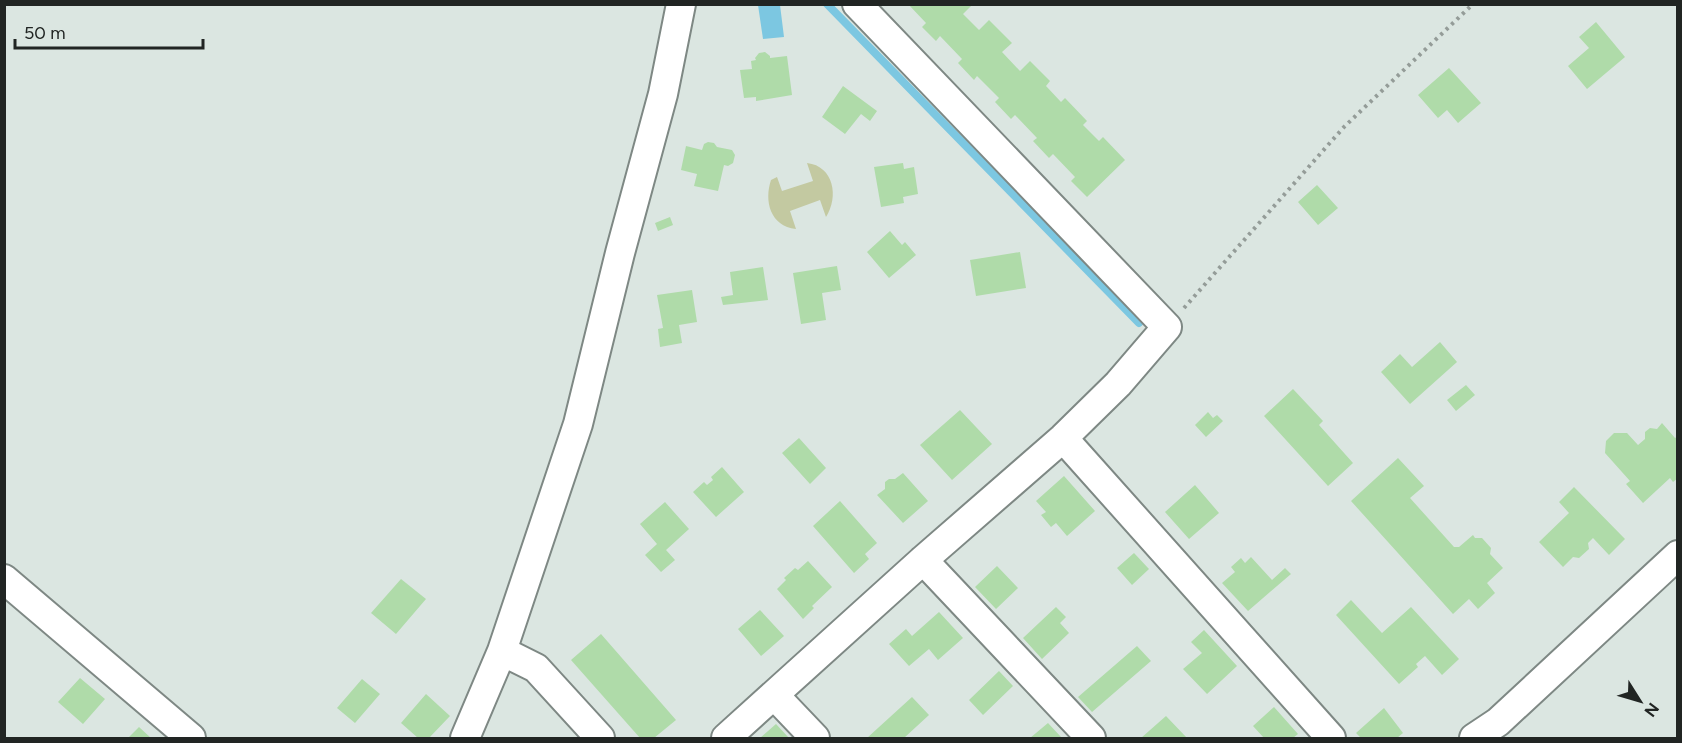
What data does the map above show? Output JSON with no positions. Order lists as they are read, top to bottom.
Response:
{
  "scale_bar": "50 m",
  "north": "bottom right"
}
